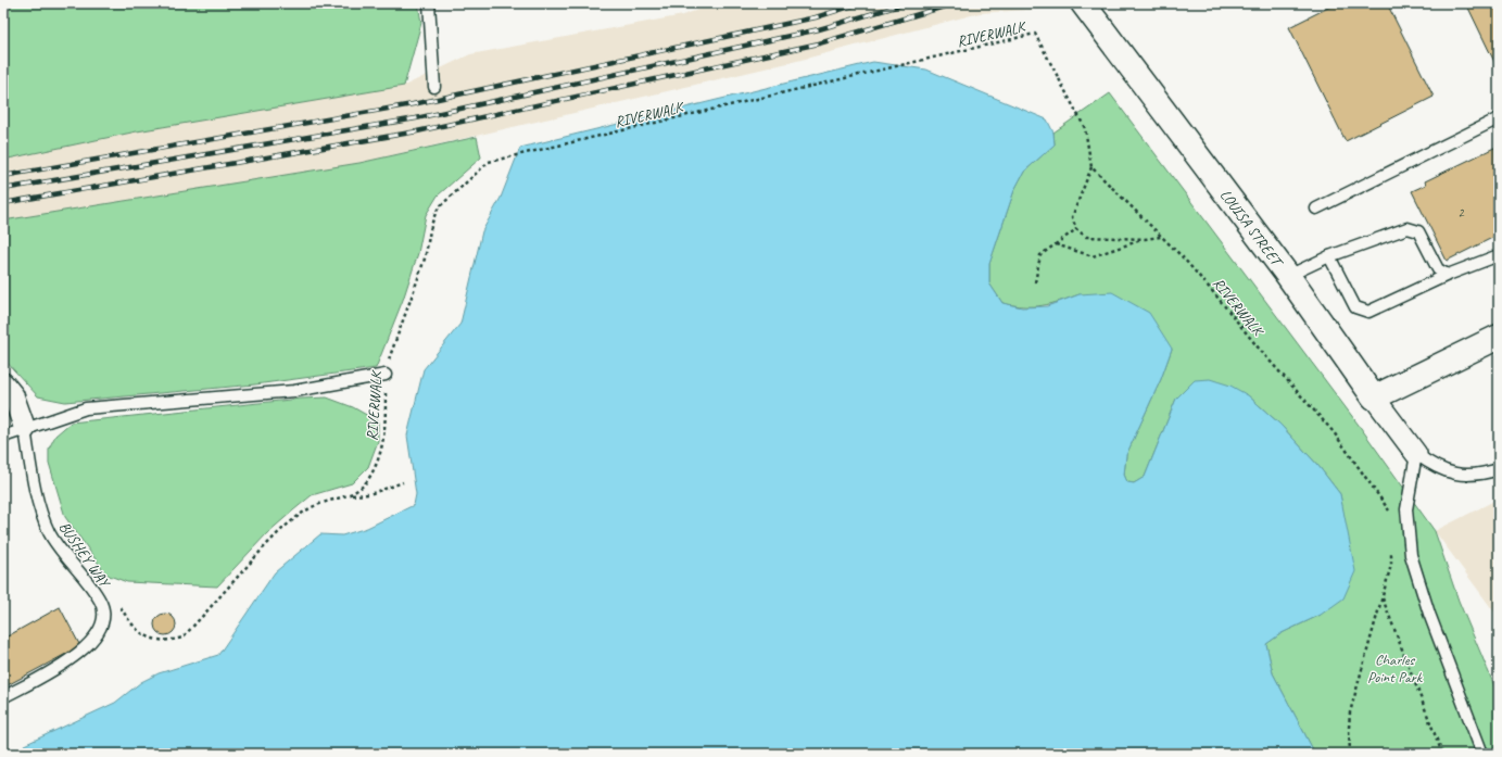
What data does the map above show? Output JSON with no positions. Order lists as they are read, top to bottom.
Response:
{
  "streets": {
    "street": ["LOUISA STREET"],
    "lane": ["BUSHEY WAY"],
    "path": ["RIVERWALK"]
  },
  "parks": ["Charles Point Park"],
  "house_numbers": ["2"]
}
